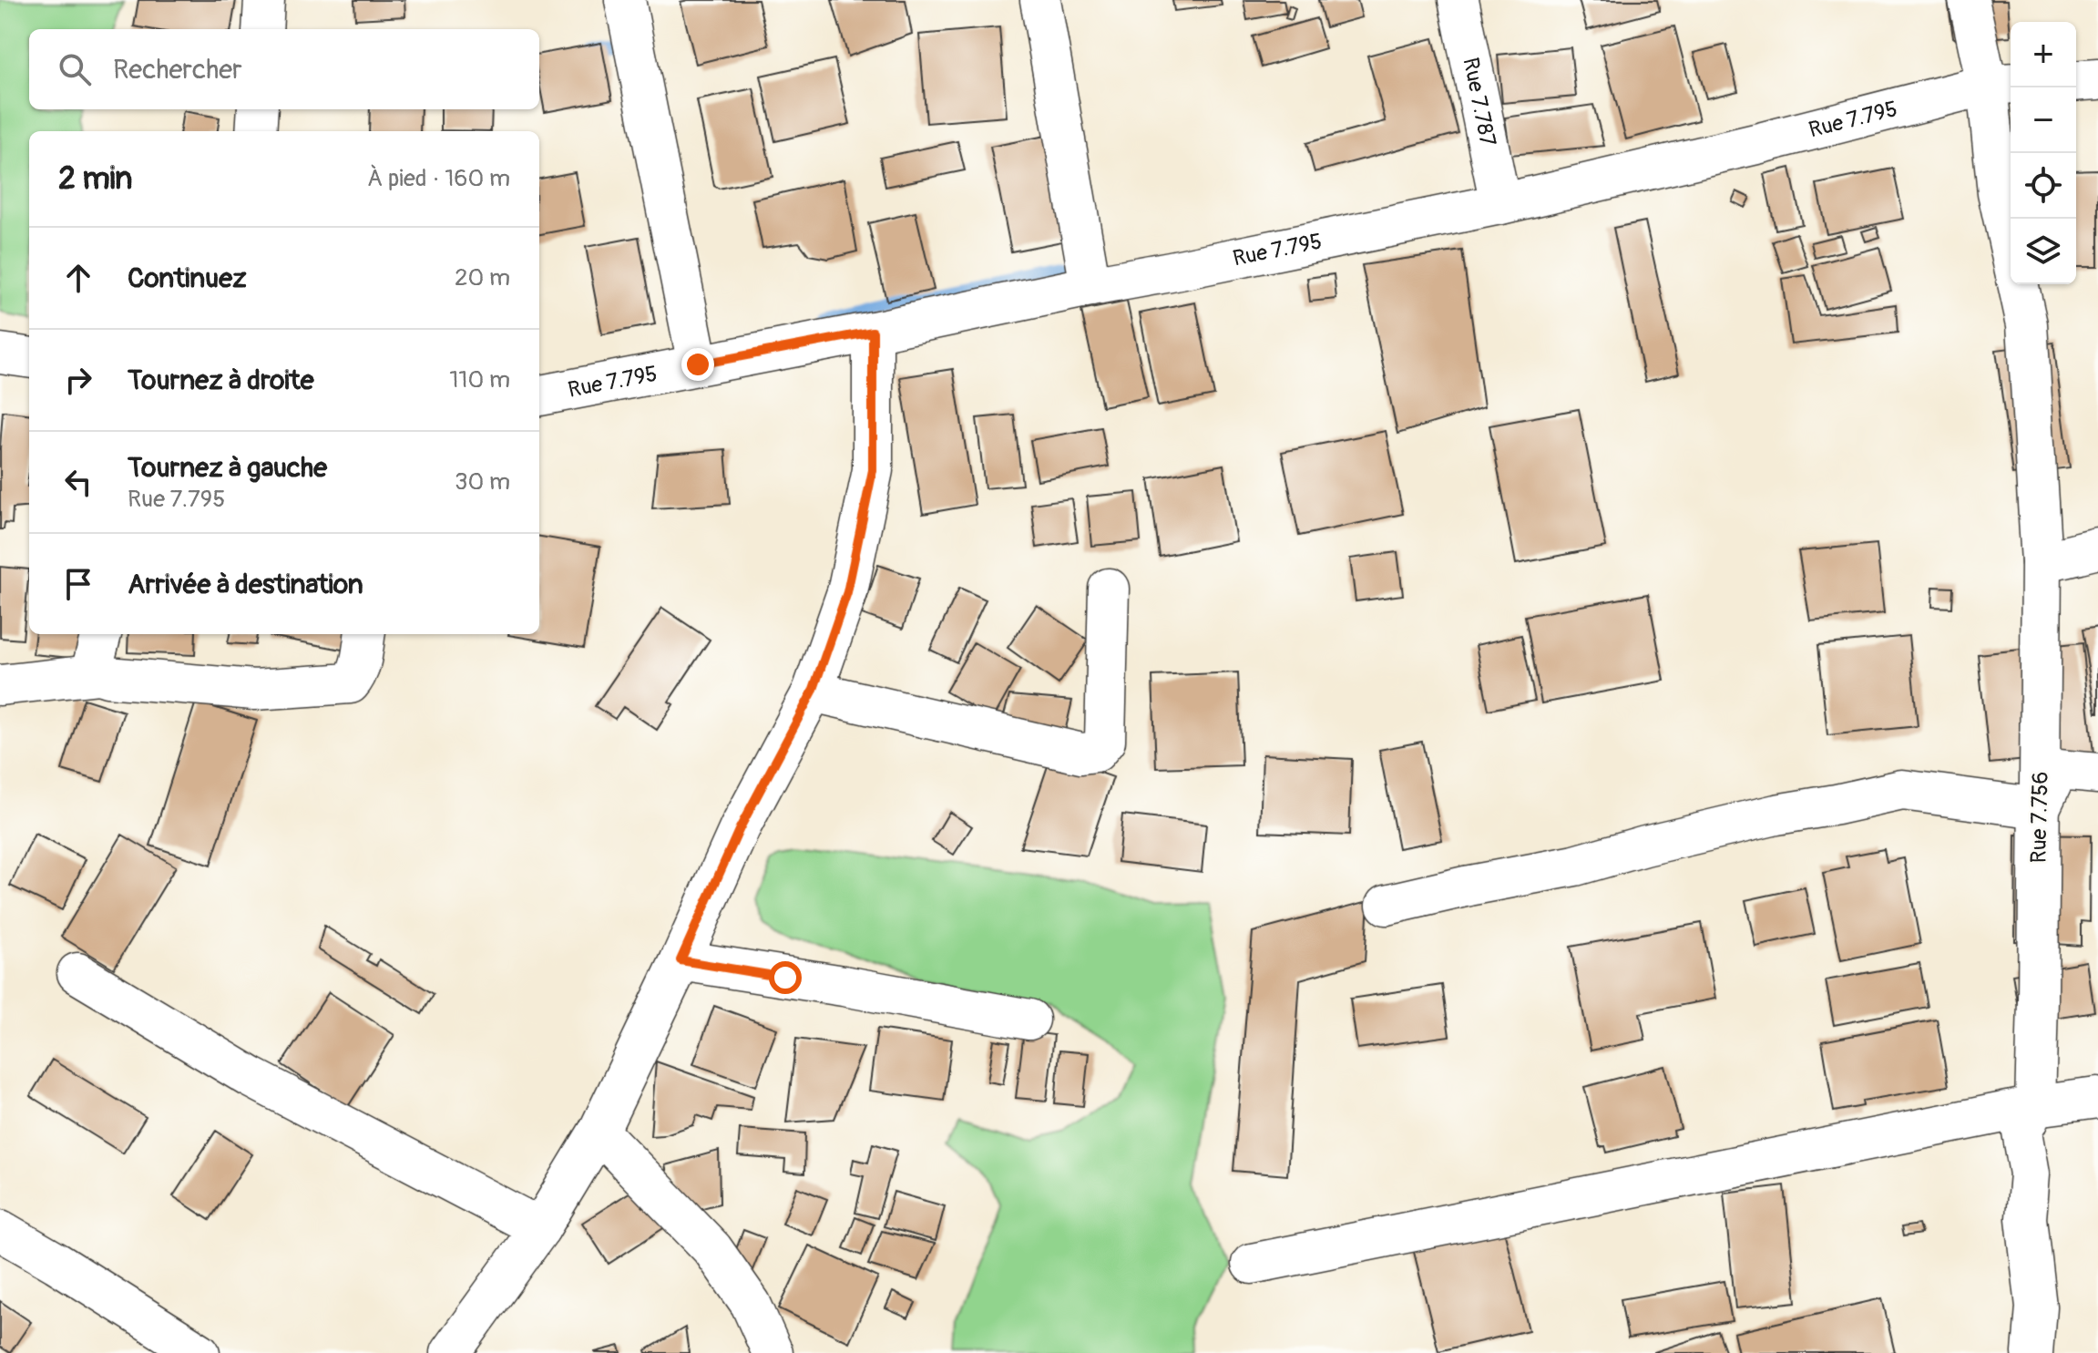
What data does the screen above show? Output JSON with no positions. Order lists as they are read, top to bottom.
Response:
{
  "streets": {
    "street": ["Rue 7.787", "Rue 7.795", "Rue 7.756"]
  },
  "crossings": [
    ["Rue 7.787", "Rue 7.795"],
    ["Rue 7.795", "Rue 7.756"]
  ],
  "page": {
    "map_buttons": ["+", "−"],
    "search": "Rechercher",
    "heading": ["2 min", "À pied · 160 m"],
    "list": [
      ["Continuez", "20 m"],
      ["Tournez à droite", "110 m"],
      ["Tournez à gauche", "Rue 7.795", "30 m"],
      "Arrivée à destination"
    ]
  }
}
